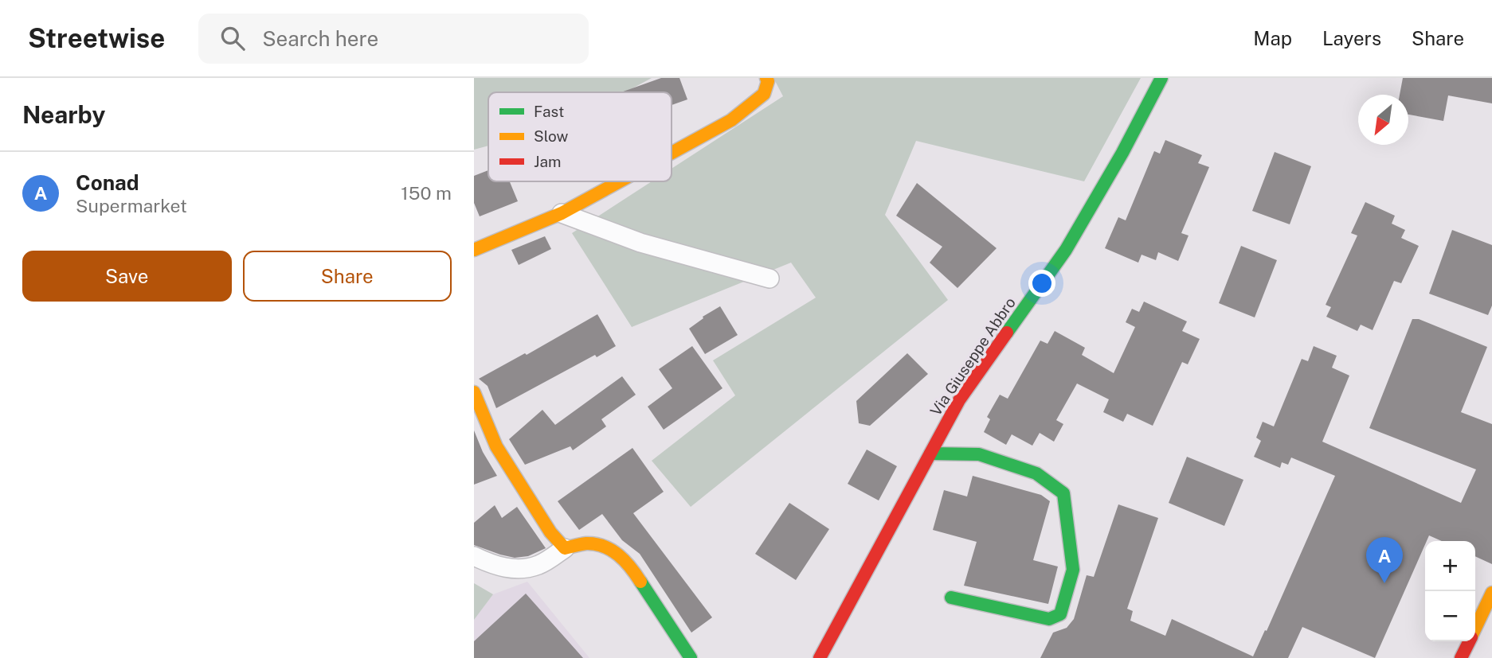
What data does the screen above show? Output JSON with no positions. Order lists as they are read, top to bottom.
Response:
{
  "streets": {
    "street": ["Via Giuseppe Abbro"]
  },
  "legend": ["Fast", "Slow", "Jam"],
  "north": "bottom left",
  "page": {
    "header": "Streetwise",
    "search": "Search here",
    "nav": ["Map", "Layers", "Share"],
    "heading": "Nearby",
    "list": [
      {
        "mark": "A",
        "name": "Conad",
        "note": "Supermarket",
        "value": "150 m"
      }
    ],
    "buttons": ["Save", "Share"],
    "pins": "A",
    "map_buttons": ["+", "−"]
  }
}
